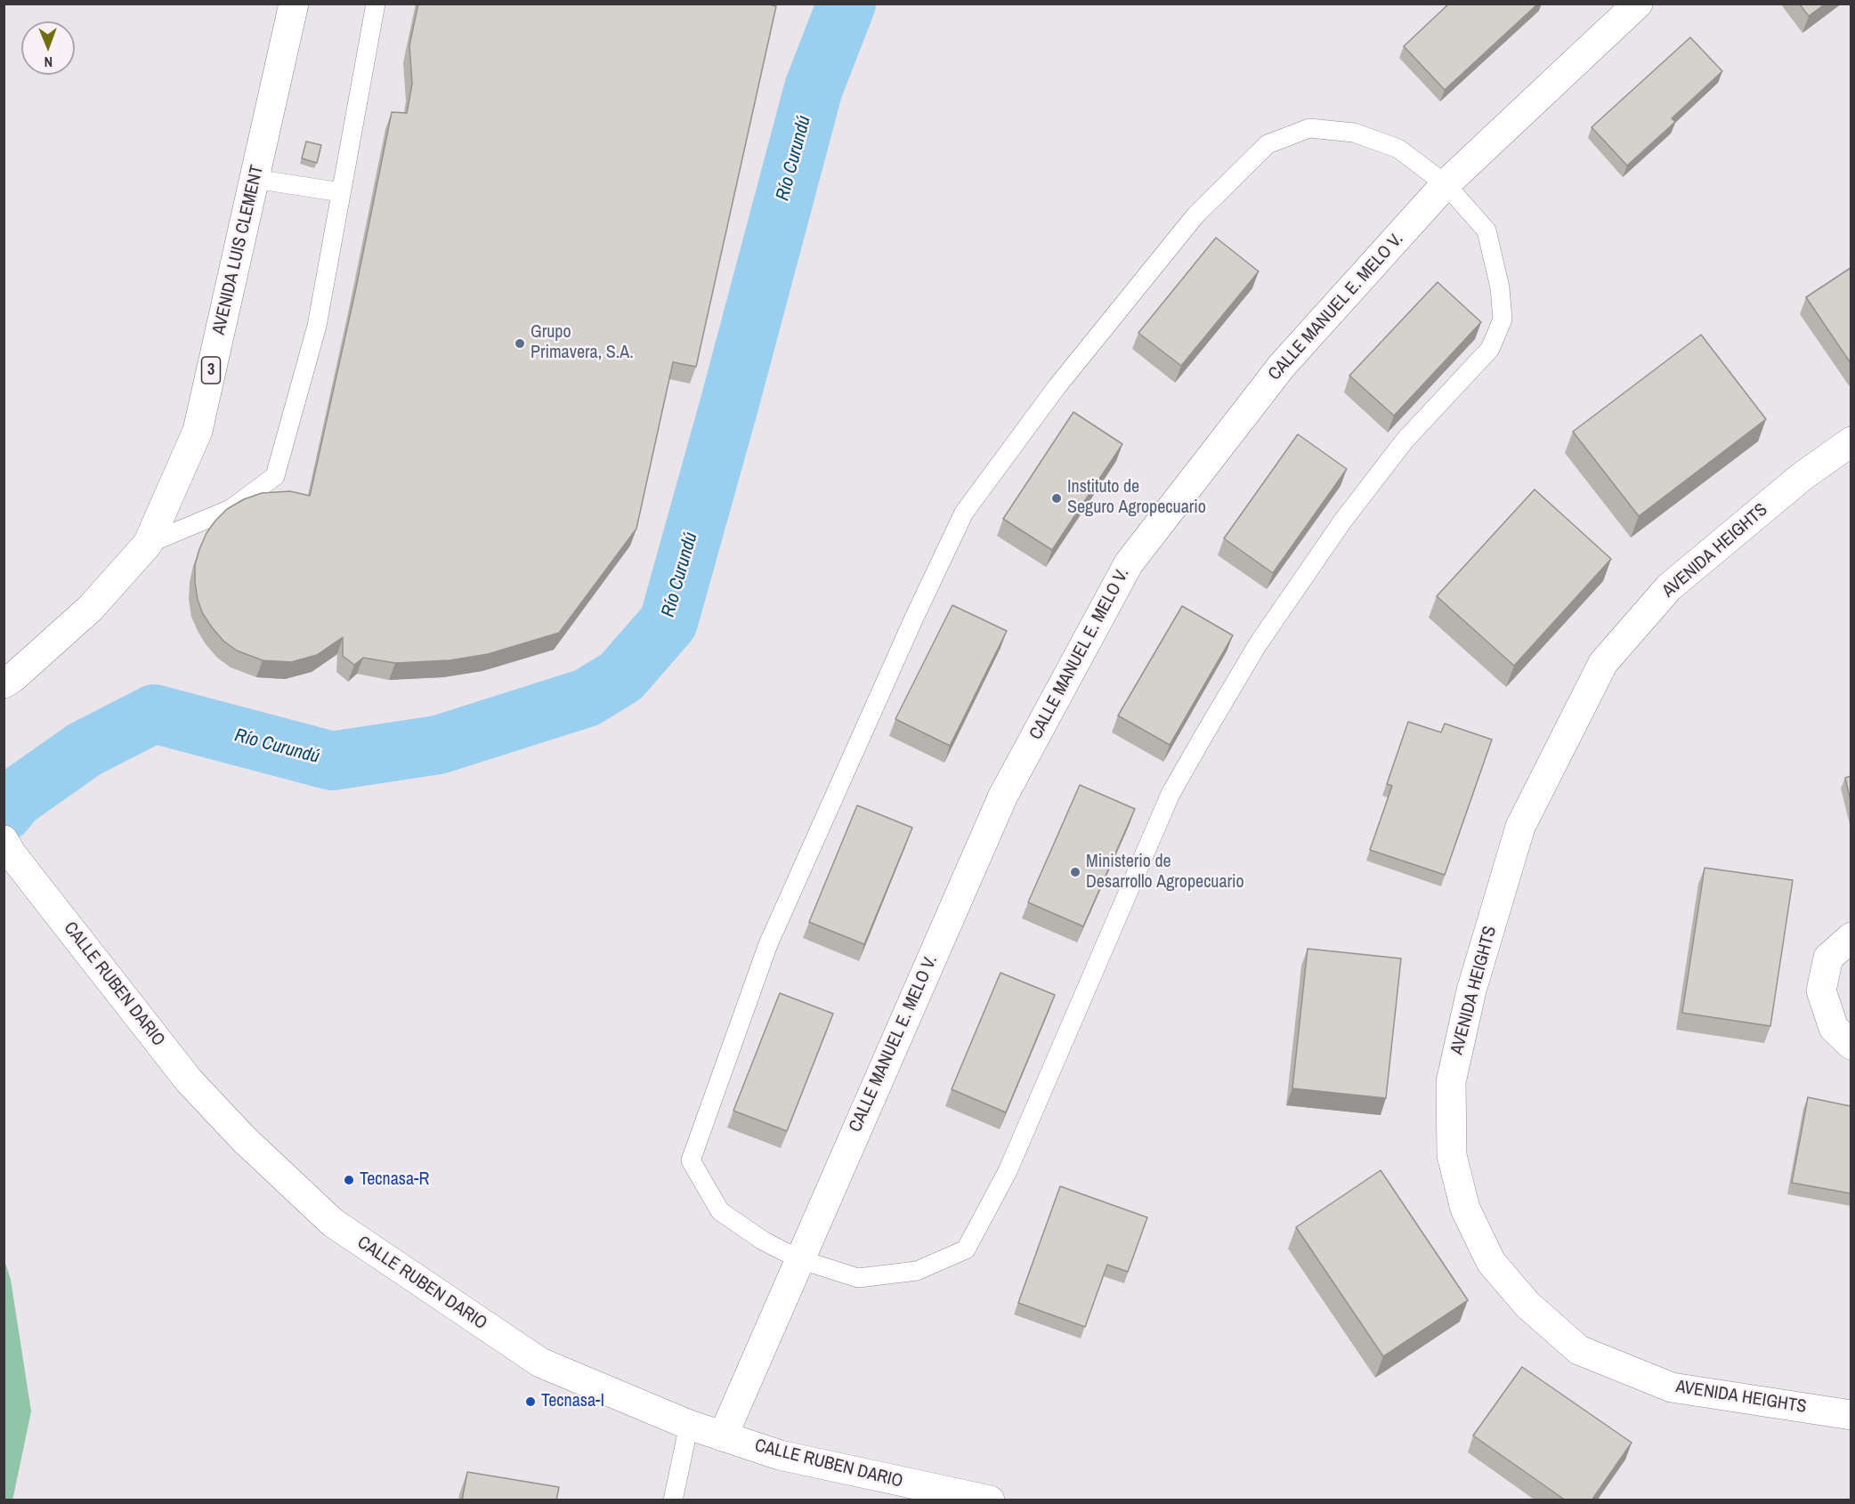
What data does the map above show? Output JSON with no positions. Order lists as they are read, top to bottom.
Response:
{
  "streets": {
    "street": [
      "AVENIDA LUIS CLEMENT",
      "CALLE MANUEL E. MELO V.",
      "3",
      "AVENIDA HEIGHTS",
      "CALLE RUBEN DARIO"
    ]
  },
  "crossings": [
    ["CALLE MANUEL E. MELO V.", "CALLE RUBEN DARIO"]
  ],
  "water": ["Río Curundú"],
  "places": [
    "Grupo Primavera, S.A.",
    "Instituto de Seguro Agropecuario",
    "Ministerio de Desarrollo Agropecuario",
    "Tecnasa-R",
    "Tecnasa-I"
  ],
  "north": "bottom"
}
